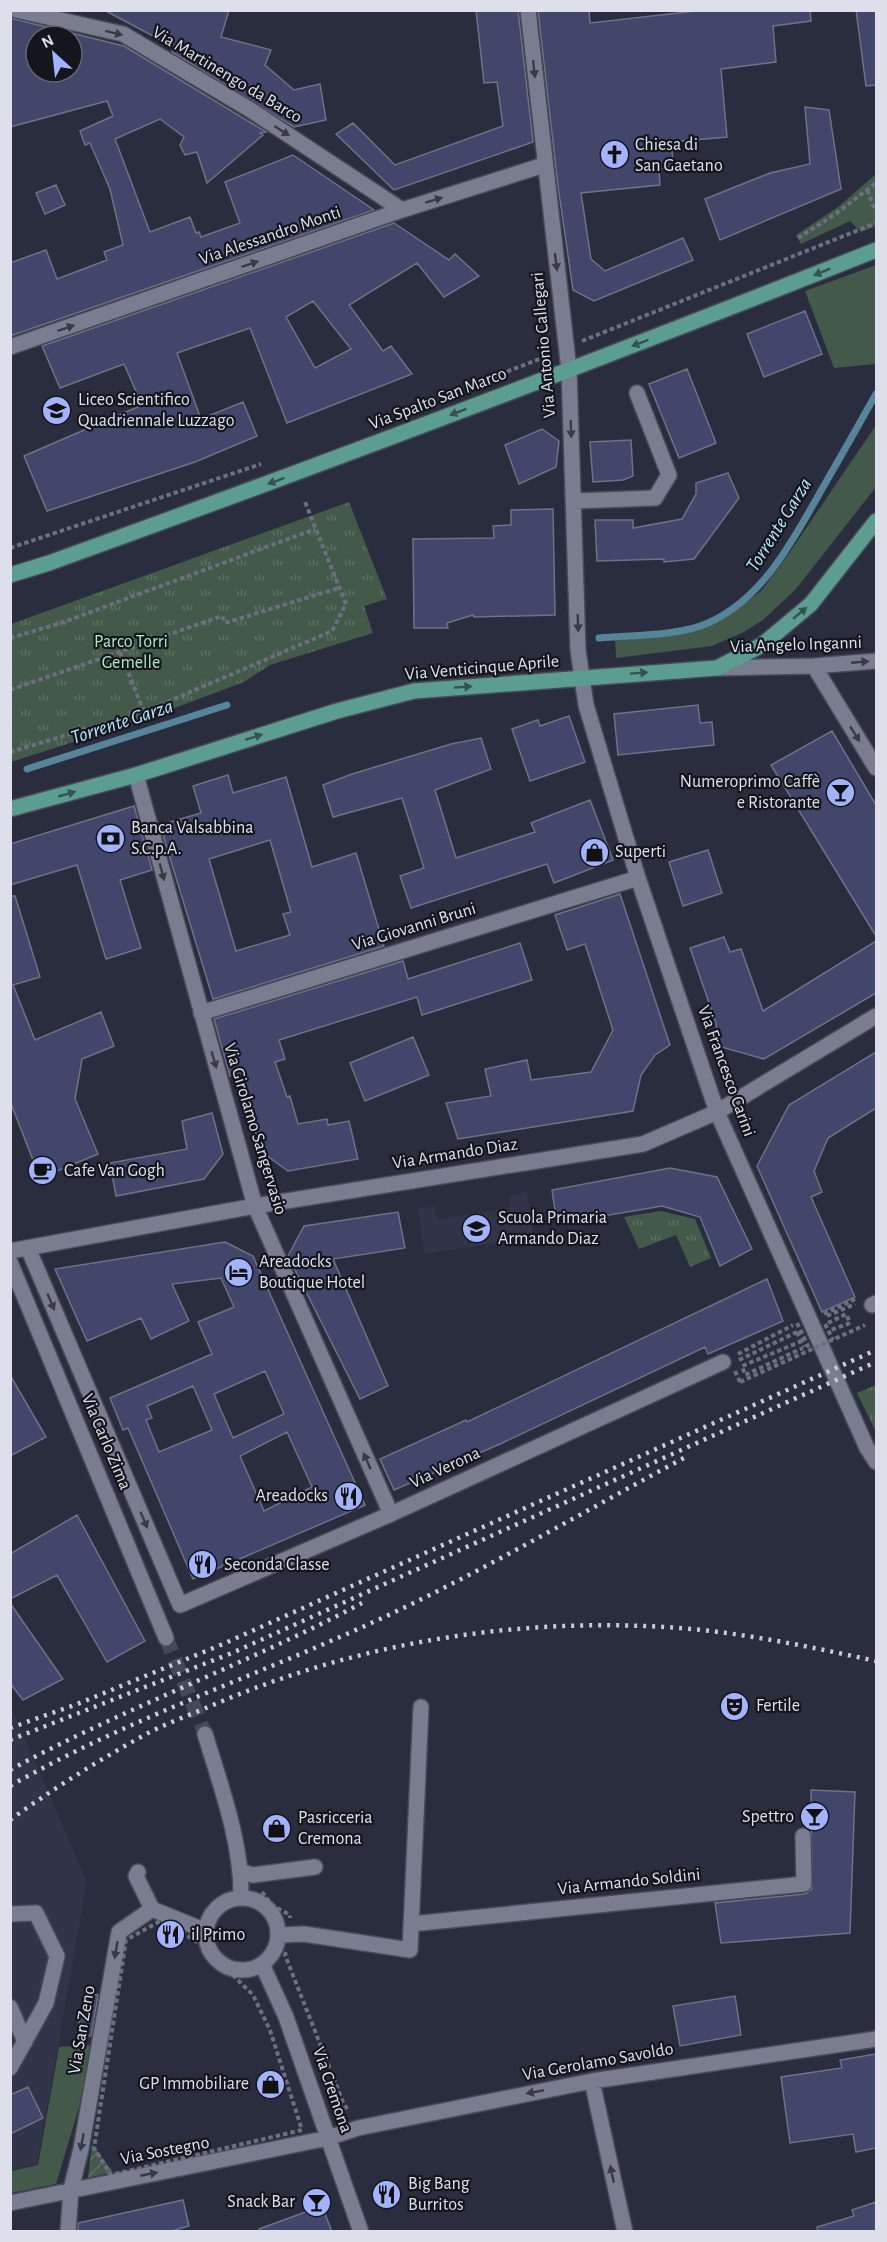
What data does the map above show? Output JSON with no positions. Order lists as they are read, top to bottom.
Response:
{
  "streets": {
    "main road": ["Via Spalto San Marco", "Via Venticinque Aprile"],
    "street": [
      "Via Martinengo da Barco",
      "Via Alessandro Monti",
      "Via Antonio Callegari",
      "Via Angelo Inganni",
      "Via Giovanni Bruni",
      "Via Francesco Carini",
      "Via Girolamo Sangervasio",
      "Via Armando Diaz",
      "Via Carlo Zima",
      "Via Verona",
      "Via Armando Soldini",
      "Via San Zeno",
      "Via Gerolamo Savoldo",
      "Via Cremona",
      "Via Sostegno"
    ]
  },
  "crossings": [
    ["Via Martinengo da Barco", "Via Alessandro Monti"],
    ["Via Alessandro Monti", "Via Antonio Callegari"],
    ["Via Antonio Callegari", "Via Spalto San Marco"],
    ["Via Antonio Callegari", "Via Venticinque Aprile"],
    ["Via Antonio Callegari", "Via Francesco Carini"],
    ["Via Angelo Inganni", "Via Venticinque Aprile"],
    ["Via Venticinque Aprile", "Via Francesco Carini"],
    ["Via Venticinque Aprile", "Via Girolamo Sangervasio"],
    ["Via Giovanni Bruni", "Via Francesco Carini"],
    ["Via Giovanni Bruni", "Via Girolamo Sangervasio"],
    ["Via Francesco Carini", "Via Armando Diaz"],
    ["Via Girolamo Sangervasio", "Via Armando Diaz"],
    ["Via Girolamo Sangervasio", "Via Verona"],
    ["Via Armando Diaz", "Via Carlo Zima"],
    ["Via Carlo Zima", "Via Verona"],
    ["Via San Zeno", "Via Sostegno"],
    ["Via Gerolamo Savoldo", "Via Cremona"],
    ["Via Gerolamo Savoldo", "Via Sostegno"],
    ["Via Cremona", "Via Sostegno"]
  ],
  "one_way": [
    "Via Martinengo da Barco",
    "Via Alessandro Monti",
    "Via Antonio Callegari",
    "Via Spalto San Marco",
    "Via Angelo Inganni",
    "Via Venticinque Aprile",
    "Via San Zeno",
    "Via Gerolamo Savoldo",
    "Via Sostegno"
  ],
  "water": ["Torrente Garza"],
  "parks": ["Parco Torri Gemelle"],
  "places": {
    "church": ["Chiesa di San Gaetano"],
    "school or university": ["Liceo Scientifico Quadriennale Luzzago", "Scuola Primaria Armando Diaz"],
    "bar": ["Numeroprimo Caffè e Ristorante", "Spettro", "Snack Bar"],
    "bank": ["Banca Valsabbina S.C.p.A."],
    "shop": ["Superti", "Pasricceria Cremona", "GP Immobiliare"],
    "cafe": ["Cafe Van Gogh"],
    "hotel": ["Areadocks Boutique Hotel"],
    "restaurant": [
      "Areadocks",
      "Seconda Classe",
      "il Primo",
      "Big Bang Burritos"
    ],
    "theatre": ["Fertile"]
  },
  "north": "top left"
}
